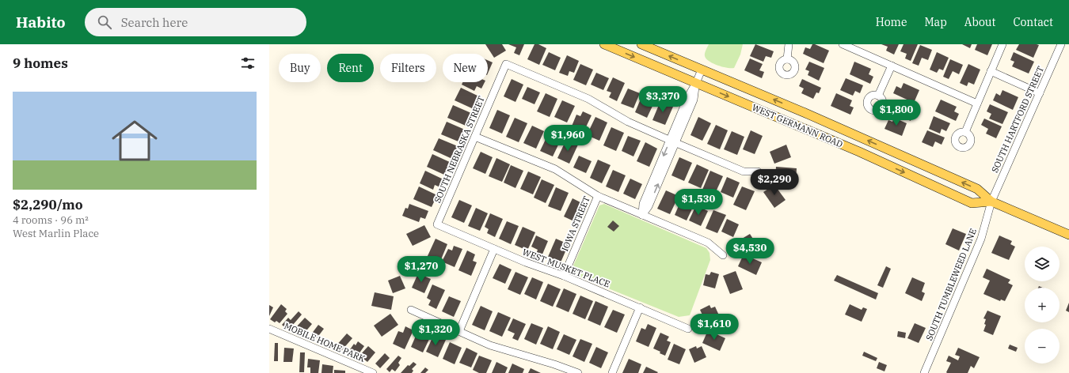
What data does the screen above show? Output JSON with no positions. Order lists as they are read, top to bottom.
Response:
{
  "streets": {
    "main road": ["WEST GERMANN ROAD"],
    "street": [
      "SOUTH HARTFORD STREET",
      "SOUTH NEBRASKA STREET",
      "IOWA STREET",
      "WEST MUSKET PLACE",
      "SOUTH TUMBLEWEED LANE",
      "MOBILE HOME PARK"
    ]
  },
  "crossings": [
    ["SOUTH HARTFORD STREET", "WEST GERMANN ROAD"],
    ["SOUTH HARTFORD STREET", "SOUTH TUMBLEWEED LANE"],
    ["WEST GERMANN ROAD", "SOUTH TUMBLEWEED LANE"],
    ["SOUTH NEBRASKA STREET", "WEST MUSKET PLACE"],
    ["IOWA STREET", "WEST MUSKET PLACE"]
  ],
  "page": {
    "header": "Habito",
    "search": "Search here",
    "nav": [
      "Home",
      "Map",
      "About",
      "Contact"
    ],
    "heading": "9 homes",
    "chip": [
      "Buy",
      "Rent",
      "Filters",
      "New"
    ],
    "list": [
      {
        "name": "$2,290/mo",
        "note": "4 rooms · 96 m² · West Marlin Place"
      }
    ],
    "price": [
      "$3,370",
      "$1,800",
      "$1,960",
      "$2,290",
      "$1,530",
      "$4,530",
      "$1,270",
      "$1,610",
      "$1,320"
    ],
    "map_buttons": ["+", "−"]
  }
}
